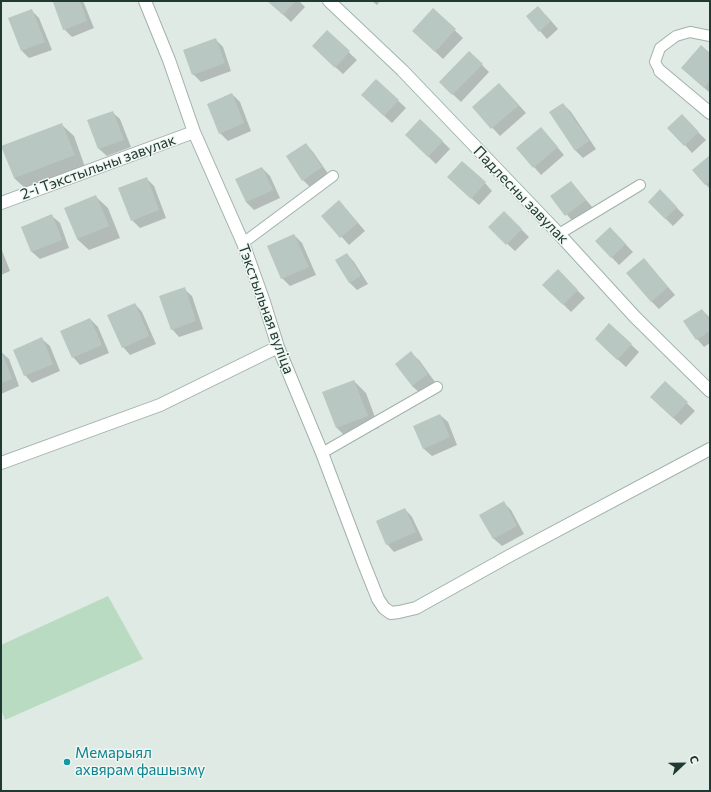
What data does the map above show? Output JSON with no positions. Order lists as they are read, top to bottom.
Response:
{
  "streets": {
    "street": ["2-і Тэкстыльны завулак", "Падлесны завулак", "Тэкстыльная вуліца"]
  },
  "crossings": [
    ["2-і Тэкстыльны завулак", "Тэкстыльная вуліца"]
  ],
  "places": ["Мемарыял ахвярам фашызму"],
  "north": "right"
}
